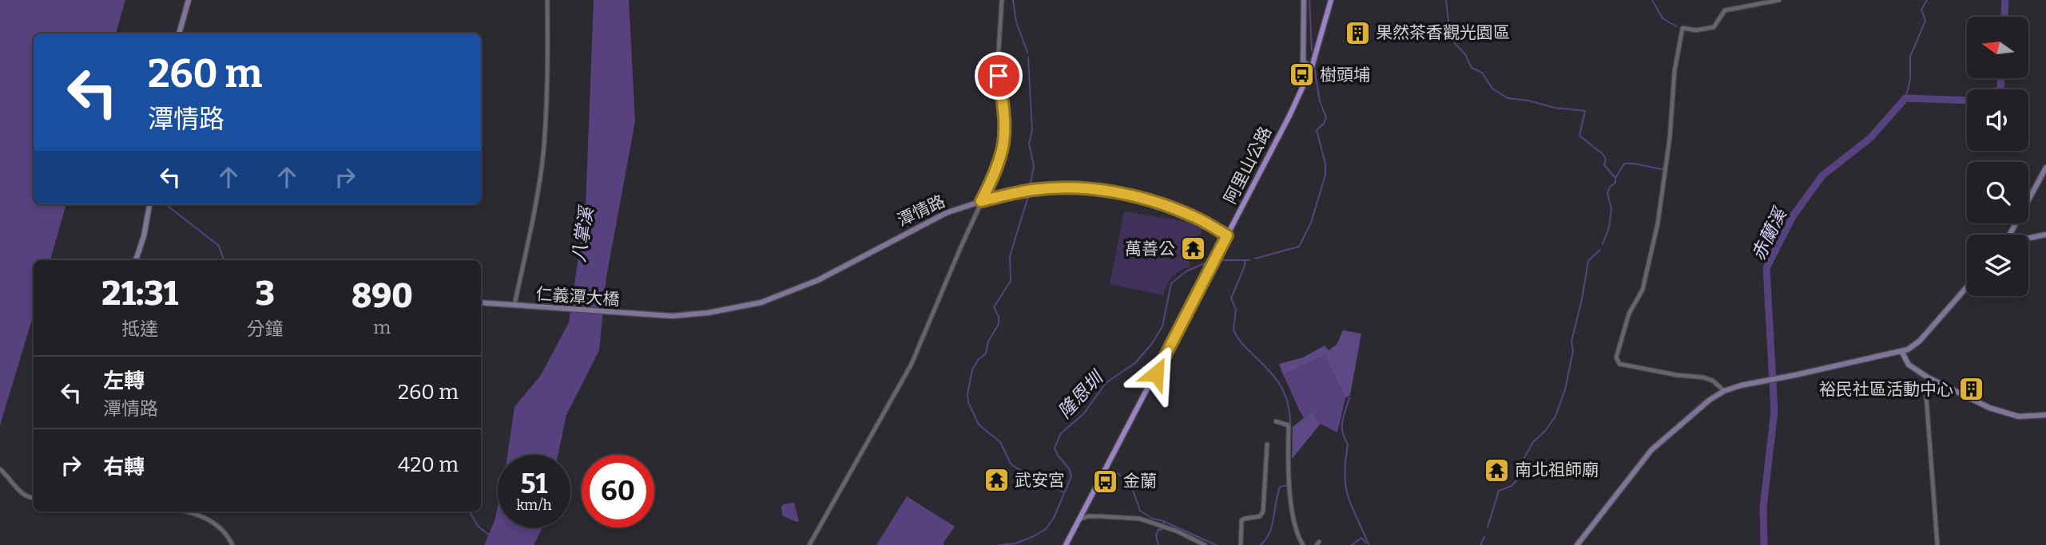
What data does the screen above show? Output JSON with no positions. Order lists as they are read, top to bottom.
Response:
{
  "streets": {
    "main road": ["阿里山公路"],
    "street": ["潭情路", "仁義潭大橋"]
  },
  "crossings": [
    ["阿里山公路", "潭情路"],
    ["潭情路", "仁義潭大橋"]
  ],
  "water": ["八掌溪", "赤蘭溪", "隆恩圳"],
  "places": {
    "building": ["果然茶香觀光園區", "裕民社區活動中心"],
    "bus stop": ["樹頭埔", "金蘭"],
    "temple": ["萬善公", "南北祖師廟", "武安宮"]
  },
  "north": "left",
  "page": {
    "turn": ["260 m", "潭情路"],
    "eta": [
      "21:31",
      "抵達",
      "3",
      "分鐘",
      "890",
      "m"
    ],
    "list": [
      {
        "name": "左轉",
        "note": "潭情路",
        "value": "260 m"
      },
      {
        "name": "右轉",
        "value": "420 m"
      }
    ],
    "speed": "51 km/h",
    "limit": "60"
  }
}
